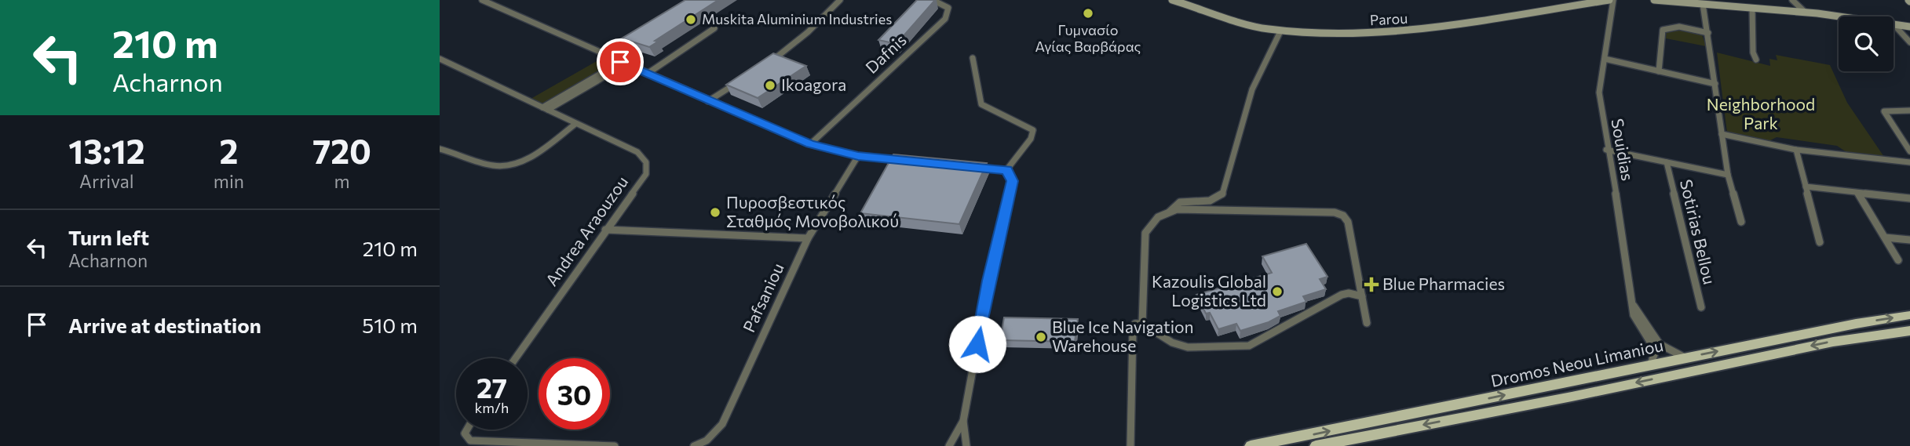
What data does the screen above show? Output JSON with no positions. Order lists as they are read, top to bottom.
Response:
{
  "streets": {
    "main road": ["Dromos Neou Limaniou"],
    "street": [
      "Parou",
      "Dafnis",
      "Souidias",
      "Andrea Araouzou",
      "Sotirias Bellou",
      "Pafsaniou"
    ]
  },
  "crossings": [
    ["Souidias", "Dromos Neou Limaniou"]
  ],
  "parks": ["Neighborhood Park"],
  "places": {
    "other": [
      "Γυμνασίο Αγίας Βαρβάρας",
      "Muskita Aluminium Industries",
      "Ikoagora",
      "Πυροσβεστικός Σταθμός Μονοβολικού",
      "Kazoulis Global Logistics Ltd",
      "Blue Ice Navigation Warehouse"
    ],
    "health": ["Blue Pharmacies"]
  },
  "page": {
    "turn": ["210 m", "Acharnon"],
    "eta": [
      "13:12",
      "Arrival",
      "2",
      "min",
      "720",
      "m"
    ],
    "list": [
      {
        "name": "Turn left",
        "note": "Acharnon",
        "value": "210 m"
      },
      {
        "name": "Arrive at destination",
        "value": "510 m"
      }
    ],
    "speed": "27 km/h",
    "limit": "30"
  }
}
